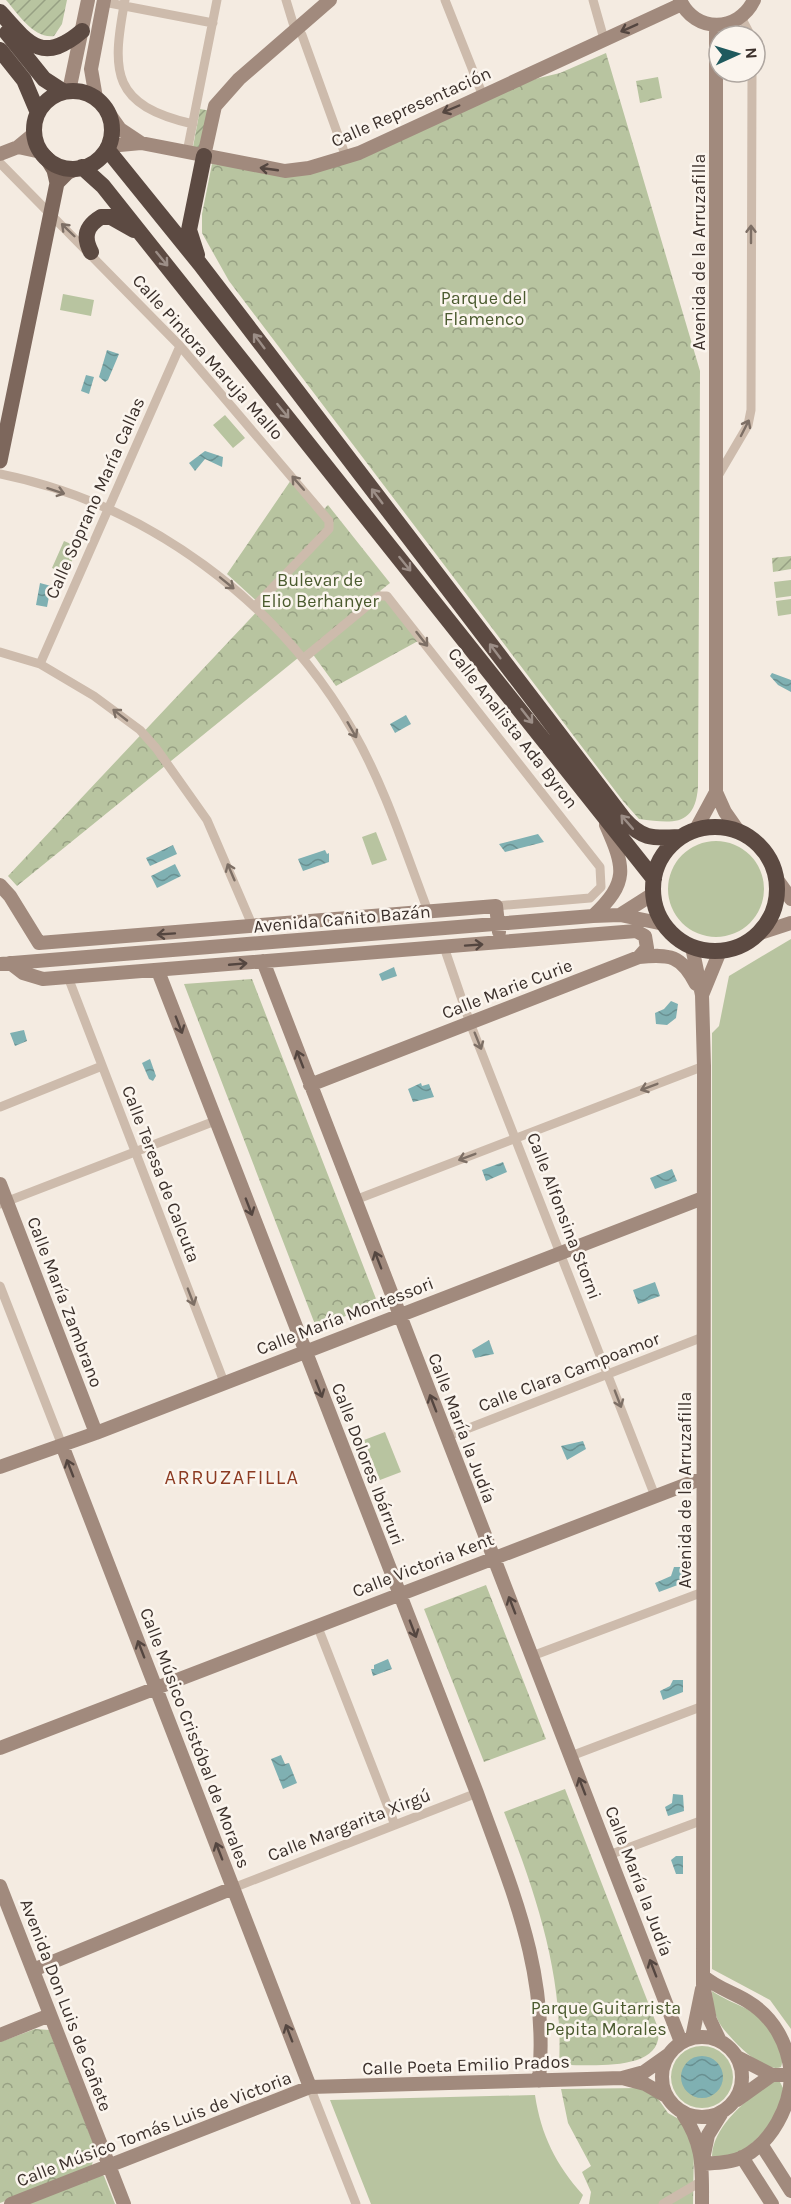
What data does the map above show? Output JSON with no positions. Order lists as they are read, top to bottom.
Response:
{
  "streets": {
    "main road": [
      "Calle Representación",
      "Avenida de la Arruzafilla",
      "Avenida Cañito Bazán",
      "Calle Marie Curie",
      "Calle María Zambrano",
      "Calle María Montessori",
      "Calle María la Judía",
      "Calle Dolores Ibárruri",
      "Calle Victoria Kent",
      "Calle Músico Cristóbal de Morales",
      "Avenida Don Luis de Cañete",
      "Calle Poeta Emilio Prados",
      "Calle Músico Tomás Luis de Victoria"
    ],
    "street": [
      "Calle Pintora Maruja Mallo",
      "Calle Soprano María Callas",
      "Calle Analista Ada Byron",
      "Calle Teresa de Calcuta",
      "Calle Alfonsina Storni",
      "Calle Clara Campoamor",
      "Calle Margarita Xirgú"
    ]
  },
  "crossings": [
    ["Avenida de la Arruzafilla", "Avenida Cañito Bazán"],
    ["Avenida de la Arruzafilla", "Calle Marie Curie"],
    ["Avenida de la Arruzafilla", "Calle María Montessori"],
    ["Avenida de la Arruzafilla", "Calle Clara Campoamor"],
    ["Avenida de la Arruzafilla", "Calle María la Judía"],
    ["Avenida de la Arruzafilla", "Calle Victoria Kent"],
    ["Avenida de la Arruzafilla", "Calle Poeta Emilio Prados"],
    ["Calle Pintora Maruja Mallo", "Calle Soprano María Callas"],
    ["Calle Analista Ada Byron", "Avenida Cañito Bazán"],
    ["Avenida Cañito Bazán", "Calle Marie Curie"],
    ["Avenida Cañito Bazán", "Calle Teresa de Calcuta"],
    ["Avenida Cañito Bazán", "Calle Alfonsina Storni"],
    ["Avenida Cañito Bazán", "Calle María la Judía"],
    ["Avenida Cañito Bazán", "Calle Dolores Ibárruri"],
    ["Calle Marie Curie", "Calle Alfonsina Storni"],
    ["Calle Marie Curie", "Calle María la Judía"],
    ["Calle Teresa de Calcuta", "Calle María Montessori"],
    ["Calle Alfonsina Storni", "Calle María Montessori"],
    ["Calle Alfonsina Storni", "Calle Clara Campoamor"],
    ["Calle Alfonsina Storni", "Calle Victoria Kent"],
    ["Calle María Zambrano", "Calle María Montessori"],
    ["Calle María Montessori", "Calle María la Judía"],
    ["Calle María Montessori", "Calle Dolores Ibárruri"],
    ["Calle María Montessori", "Calle Músico Cristóbal de Morales"],
    ["Calle Clara Campoamor", "Calle María la Judía"],
    ["Calle María la Judía", "Calle Victoria Kent"],
    ["Calle María la Judía", "Calle Poeta Emilio Prados"],
    ["Calle Dolores Ibárruri", "Calle Victoria Kent"],
    ["Calle Dolores Ibárruri", "Calle Margarita Xirgú"],
    ["Calle Dolores Ibárruri", "Calle Poeta Emilio Prados"],
    ["Calle Victoria Kent", "Calle Músico Cristóbal de Morales"],
    ["Calle Músico Cristóbal de Morales", "Calle Margarita Xirgú"],
    ["Calle Músico Cristóbal de Morales", "Calle Poeta Emilio Prados"],
    ["Calle Músico Cristóbal de Morales", "Calle Músico Tomás Luis de Victoria"],
    ["Avenida Don Luis de Cañete", "Calle Músico Tomás Luis de Victoria"],
    ["Calle Poeta Emilio Prados", "Calle Músico Tomás Luis de Victoria"]
  ],
  "one_way": [
    "Calle Representación",
    "Calle Teresa de Calcuta",
    "Calle Alfonsina Storni",
    "Calle María la Judía",
    "Calle Dolores Ibárruri",
    "Calle Músico Cristóbal de Morales"
  ],
  "districts": ["ARRUZAFILLA"],
  "parks": ["Parque del Flamenco", "Bulevar de Elio Berhanyer", "Parque Guitarrista Pepita Morales"],
  "north": "right"
}
